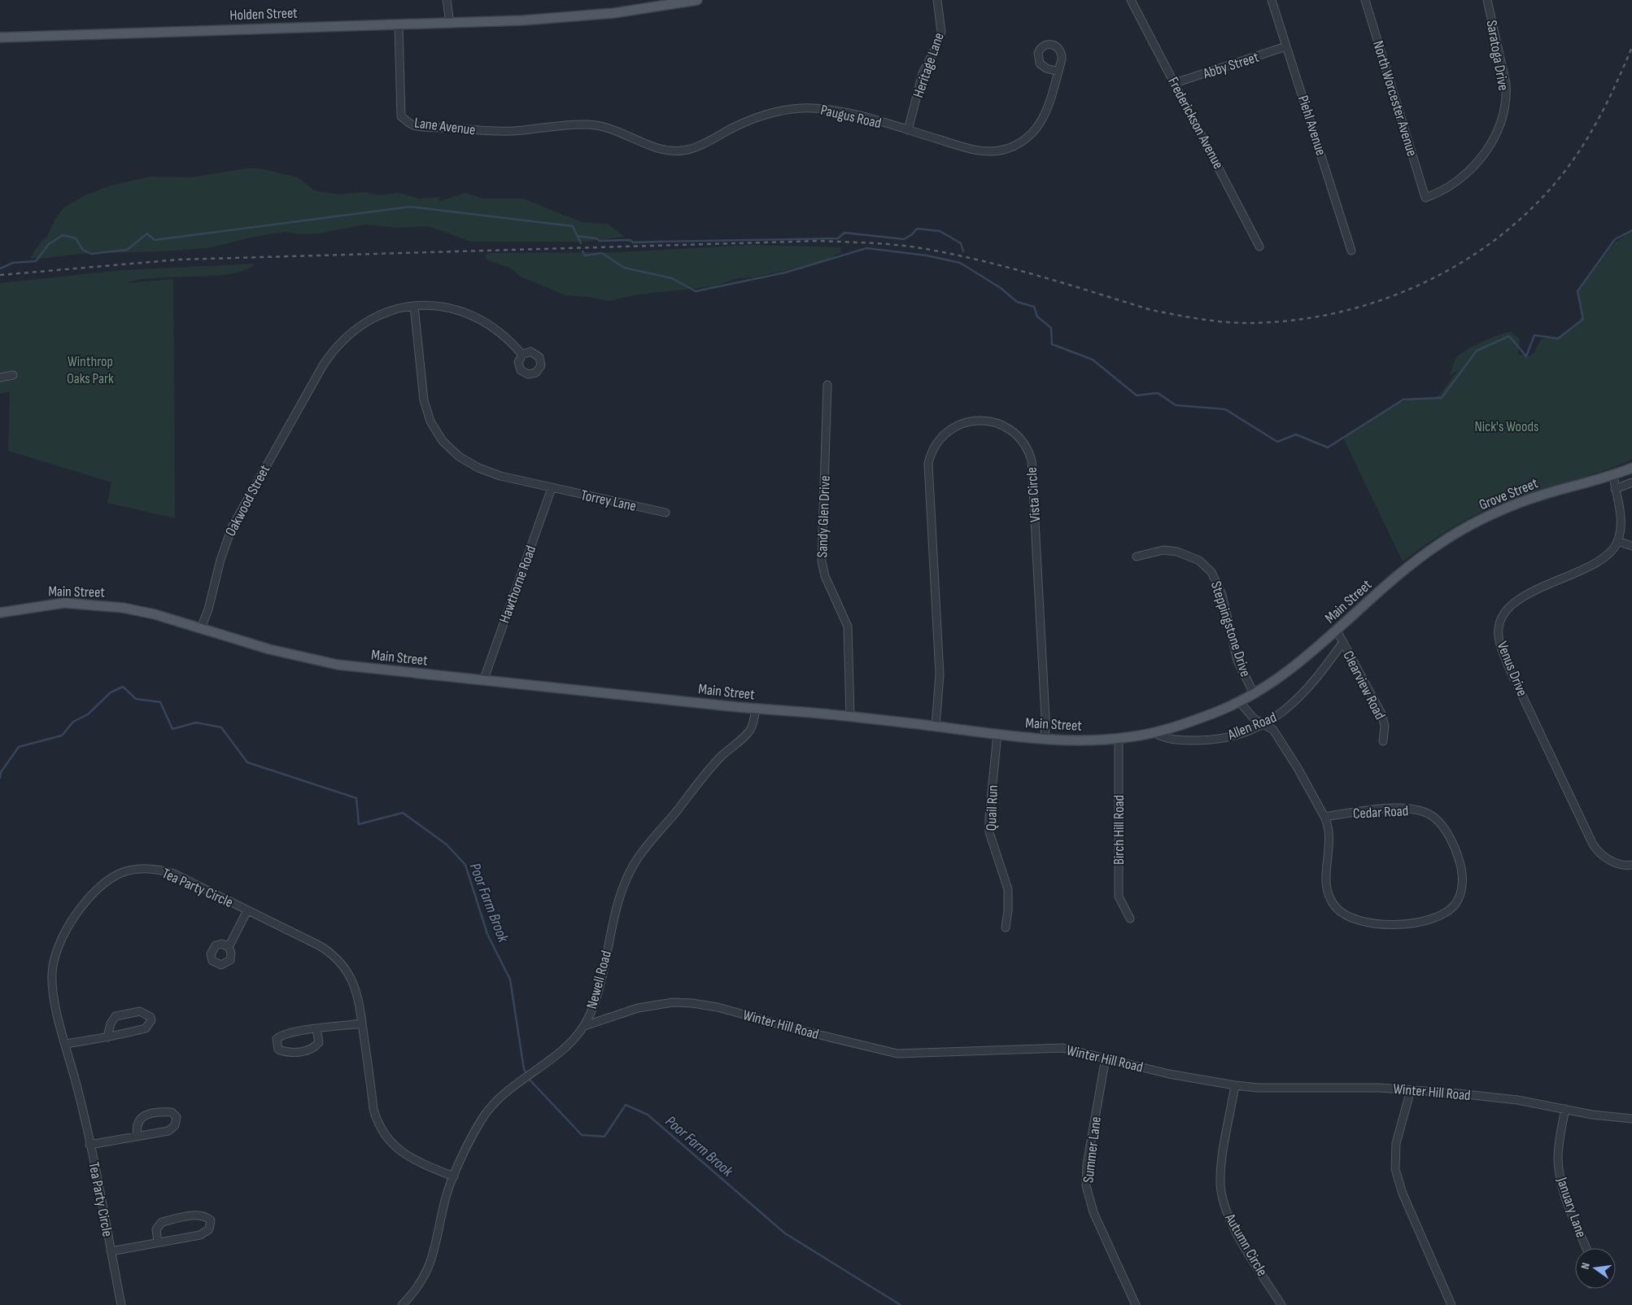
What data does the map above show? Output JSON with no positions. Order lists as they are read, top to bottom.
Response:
{
  "streets": {
    "main road": ["Holden Street", "Grove Street", "Main Street"],
    "street": [
      "Saratoga Drive",
      "Heritage Lane",
      "Abby Street",
      "North Worcester Avenue",
      "Paugus Road",
      "Frederickson Avenue",
      "Piehl Avenue",
      "Lane Avenue",
      "Vista Circle",
      "Oakwood Street",
      "Torrey Lane",
      "Sandy Glen Drive",
      "Hawthorne Road",
      "Steppingstone Drive",
      "Venus Drive",
      "Clearview Road",
      "Allen Road",
      "Quail Run",
      "Cedar Road",
      "Birch Hill Road",
      "Tea Party Circle",
      "Newell Road",
      "Winter Hill Road",
      "Summer Lane",
      "January Lane",
      "Autumn Circle"
    ]
  },
  "crossings": [
    ["Holden Street", "Lane Avenue"],
    ["Saratoga Drive", "North Worcester Avenue"],
    ["Heritage Lane", "Paugus Road"],
    ["Abby Street", "Frederickson Avenue"],
    ["Abby Street", "Piehl Avenue"],
    ["Paugus Road", "Lane Avenue"],
    ["Grove Street", "Main Street"],
    ["Grove Street", "Venus Drive"],
    ["Vista Circle", "Main Street"],
    ["Oakwood Street", "Torrey Lane"],
    ["Oakwood Street", "Main Street"],
    ["Torrey Lane", "Hawthorne Road"],
    ["Sandy Glen Drive", "Main Street"],
    ["Hawthorne Road", "Main Street"],
    ["Main Street", "Steppingstone Drive"],
    ["Main Street", "Clearview Road"],
    ["Main Street", "Allen Road"],
    ["Main Street", "Quail Run"],
    ["Main Street", "Cedar Road"],
    ["Main Street", "Birch Hill Road"],
    ["Main Street", "Newell Road"],
    ["Clearview Road", "Allen Road"],
    ["Allen Road", "Cedar Road"],
    ["Tea Party Circle", "Newell Road"],
    ["Newell Road", "Winter Hill Road"],
    ["Winter Hill Road", "Summer Lane"],
    ["Winter Hill Road", "January Lane"],
    ["Winter Hill Road", "Autumn Circle"]
  ],
  "water": ["Poor Farm Brook"],
  "parks": ["Winthrop Oaks Park", "Nick's Woods"],
  "north": "left"
}
